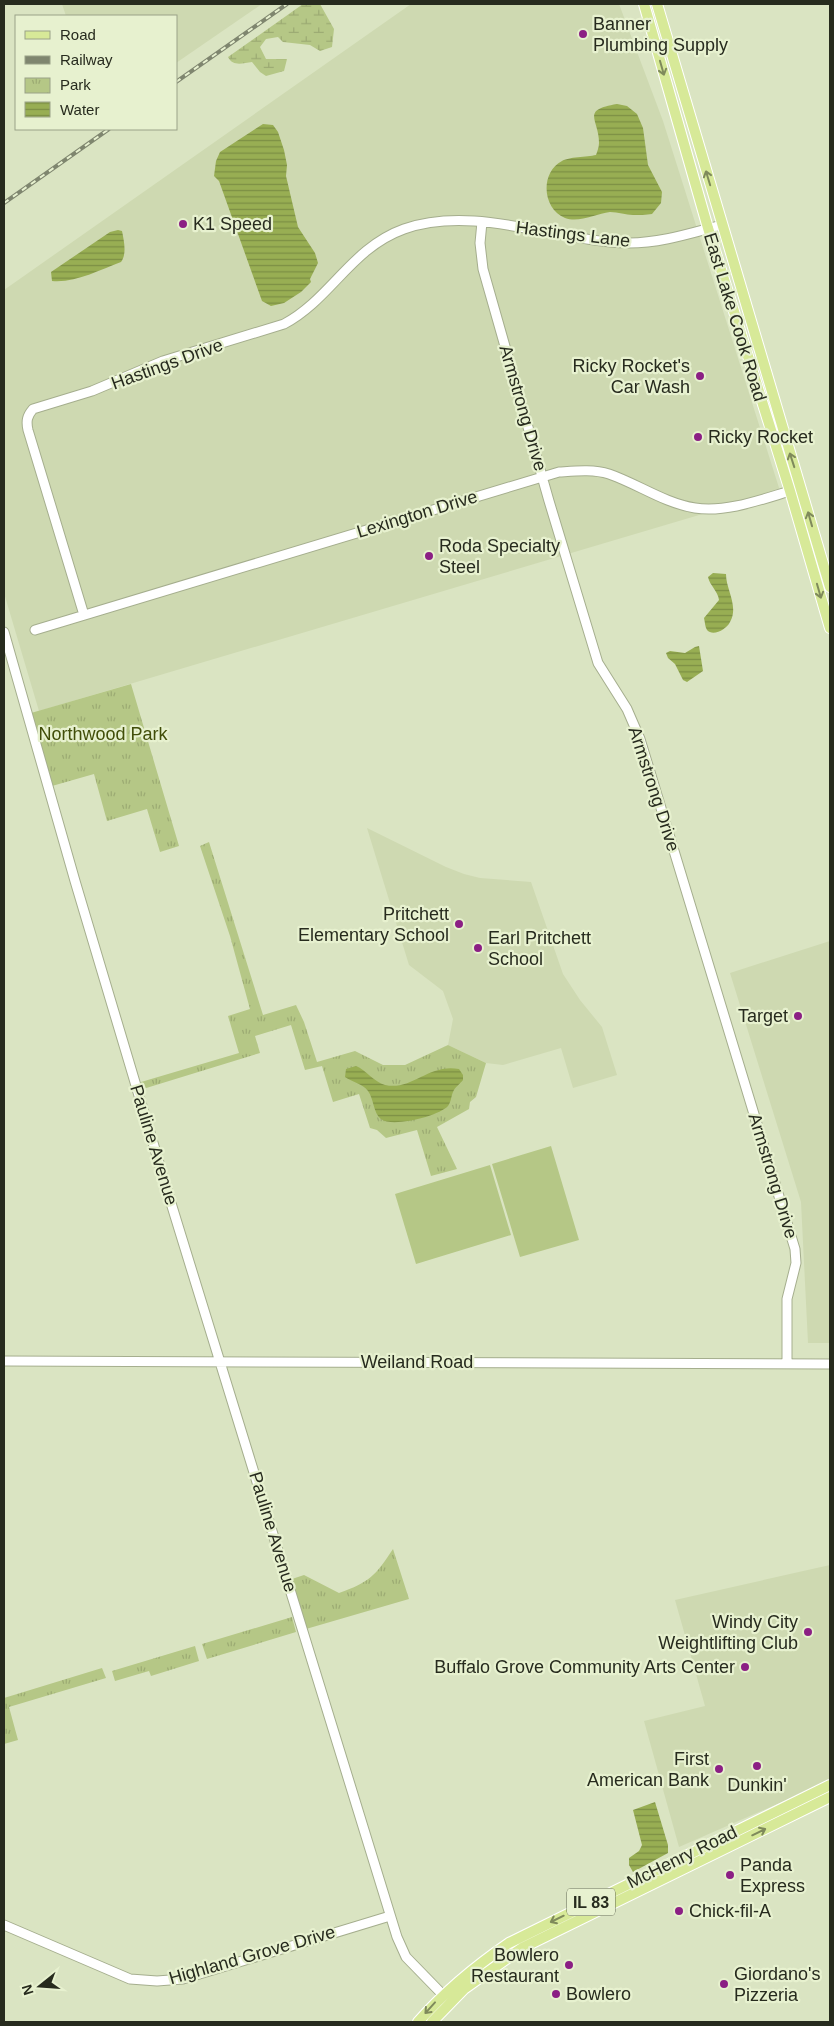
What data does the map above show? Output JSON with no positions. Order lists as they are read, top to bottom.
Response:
{
  "streets": {
    "main road": ["East Lake Cook Road", "McHenry Road", "IL 83"],
    "street": [
      "Hastings Lane",
      "Hastings Drive",
      "Armstrong Drive",
      "Lexington Drive",
      "Pauline Avenue",
      "Weiland Road",
      "Highland Grove Drive"
    ]
  },
  "crossings": [
    ["Hastings Lane", "East Lake Cook Road"],
    ["Hastings Lane", "Hastings Drive"],
    ["Hastings Lane", "Armstrong Drive"],
    ["East Lake Cook Road", "Lexington Drive"],
    ["Hastings Drive", "Armstrong Drive"],
    ["Hastings Drive", "Lexington Drive"],
    ["Armstrong Drive", "Lexington Drive"],
    ["Armstrong Drive", "Weiland Road"],
    ["Pauline Avenue", "Weiland Road"],
    ["Pauline Avenue", "McHenry Road"],
    ["Pauline Avenue", "Highland Grove Drive"]
  ],
  "parks": ["Northwood Park"],
  "places": [
    "Banner Plumbing Supply",
    "K1 Speed",
    "Ricky Rocket's Car Wash",
    "Ricky Rocket",
    "Roda Specialty Steel",
    "Pritchett Elementary School",
    "Earl Pritchett School",
    "Target",
    "Windy City Weightlifting Club",
    "Buffalo Grove Community Arts Center",
    "Dunkin'",
    "First American Bank",
    "Panda Express",
    "Chick-fil-A",
    "Bowlero Restaurant",
    "Giordano's Pizzeria",
    "Bowlero"
  ],
  "legend": [
    "Road",
    "Railway",
    "Park",
    "Water"
  ],
  "north": "left"
}
